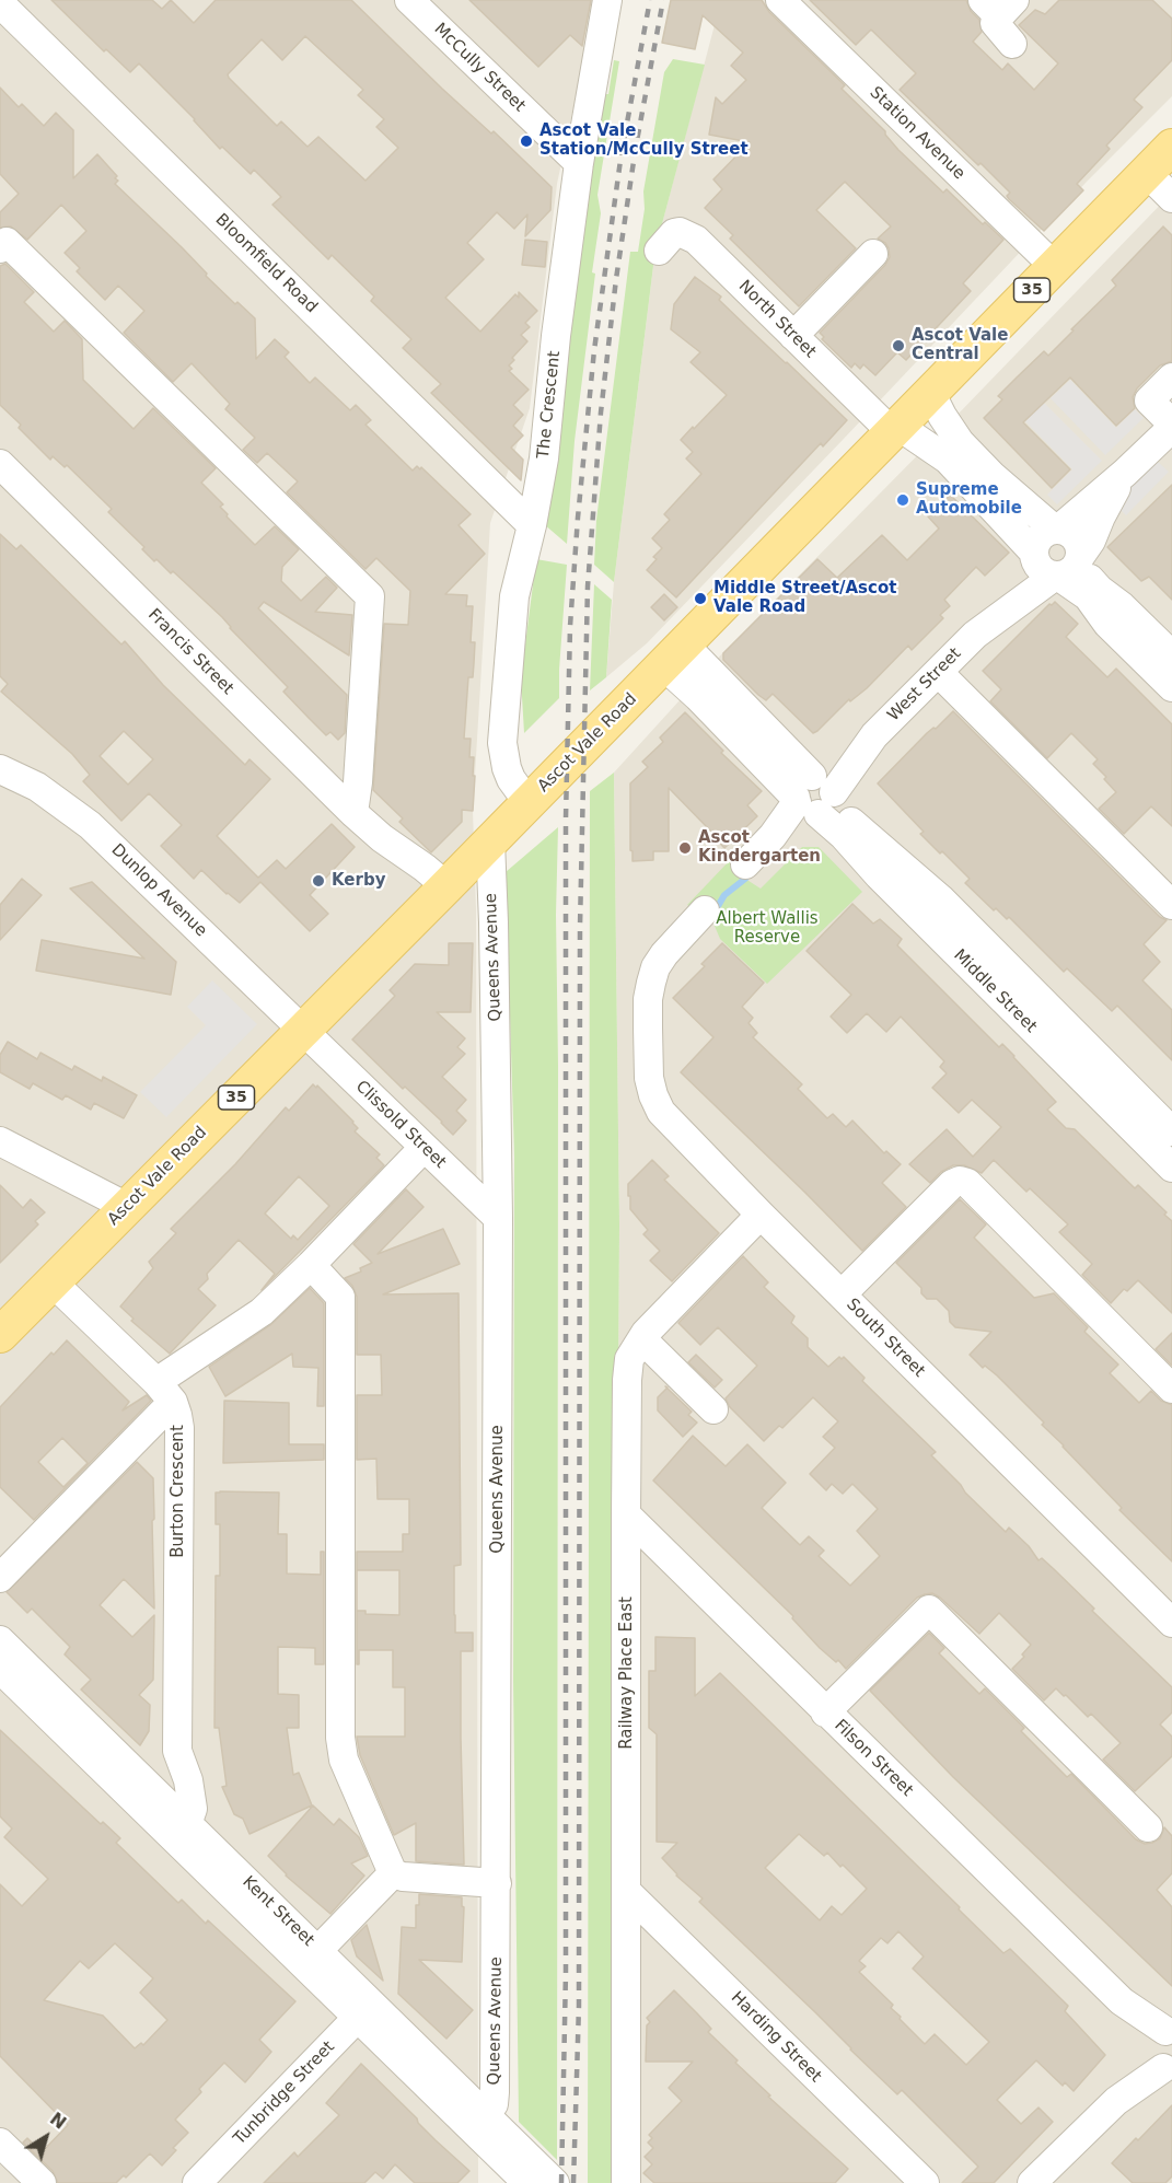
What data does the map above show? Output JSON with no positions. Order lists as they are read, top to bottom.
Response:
{
  "streets": {
    "main road": ["35", "Ascot Vale Road"],
    "street": [
      "McCully Street",
      "Station Avenue",
      "Bloomfield Road",
      "North Street",
      "The Crescent",
      "Francis Street",
      "West Street",
      "Dunlop Avenue",
      "Queens Avenue",
      "Middle Street",
      "Clissold Street",
      "South Street",
      "Burton Crescent",
      "Railway Place East",
      "Filson Street",
      "Kent Street",
      "Harding Street",
      "Tunbridge Street"
    ]
  },
  "crossings": [
    ["McCully Street", "The Crescent"],
    ["Station Avenue", "Ascot Vale Road"],
    ["Bloomfield Road", "The Crescent"],
    ["North Street", "West Street"],
    ["North Street", "Ascot Vale Road"],
    ["The Crescent", "Ascot Vale Road"],
    ["Francis Street", "Ascot Vale Road"],
    ["West Street", "Middle Street"],
    ["Ascot Vale Road", "Dunlop Avenue"],
    ["Ascot Vale Road", "Queens Avenue"],
    ["Ascot Vale Road", "Middle Street"],
    ["Ascot Vale Road", "Clissold Street"],
    ["Dunlop Avenue", "Clissold Street"],
    ["Queens Avenue", "Clissold Street"],
    ["Queens Avenue", "Kent Street"],
    ["South Street", "Railway Place East"],
    ["Burton Crescent", "Kent Street"],
    ["Railway Place East", "Filson Street"],
    ["Railway Place East", "Harding Street"],
    ["Kent Street", "Tunbridge Street"]
  ],
  "parks": ["Albert Wallis Reserve"],
  "places": [
    "Ascot Vale Station/McCully Street",
    "Ascot Vale Central",
    "Supreme Automobile",
    "Middle Street/Ascot Vale Road",
    "Ascot Kindergarten",
    "Kerby"
  ],
  "north": "top right"
}
